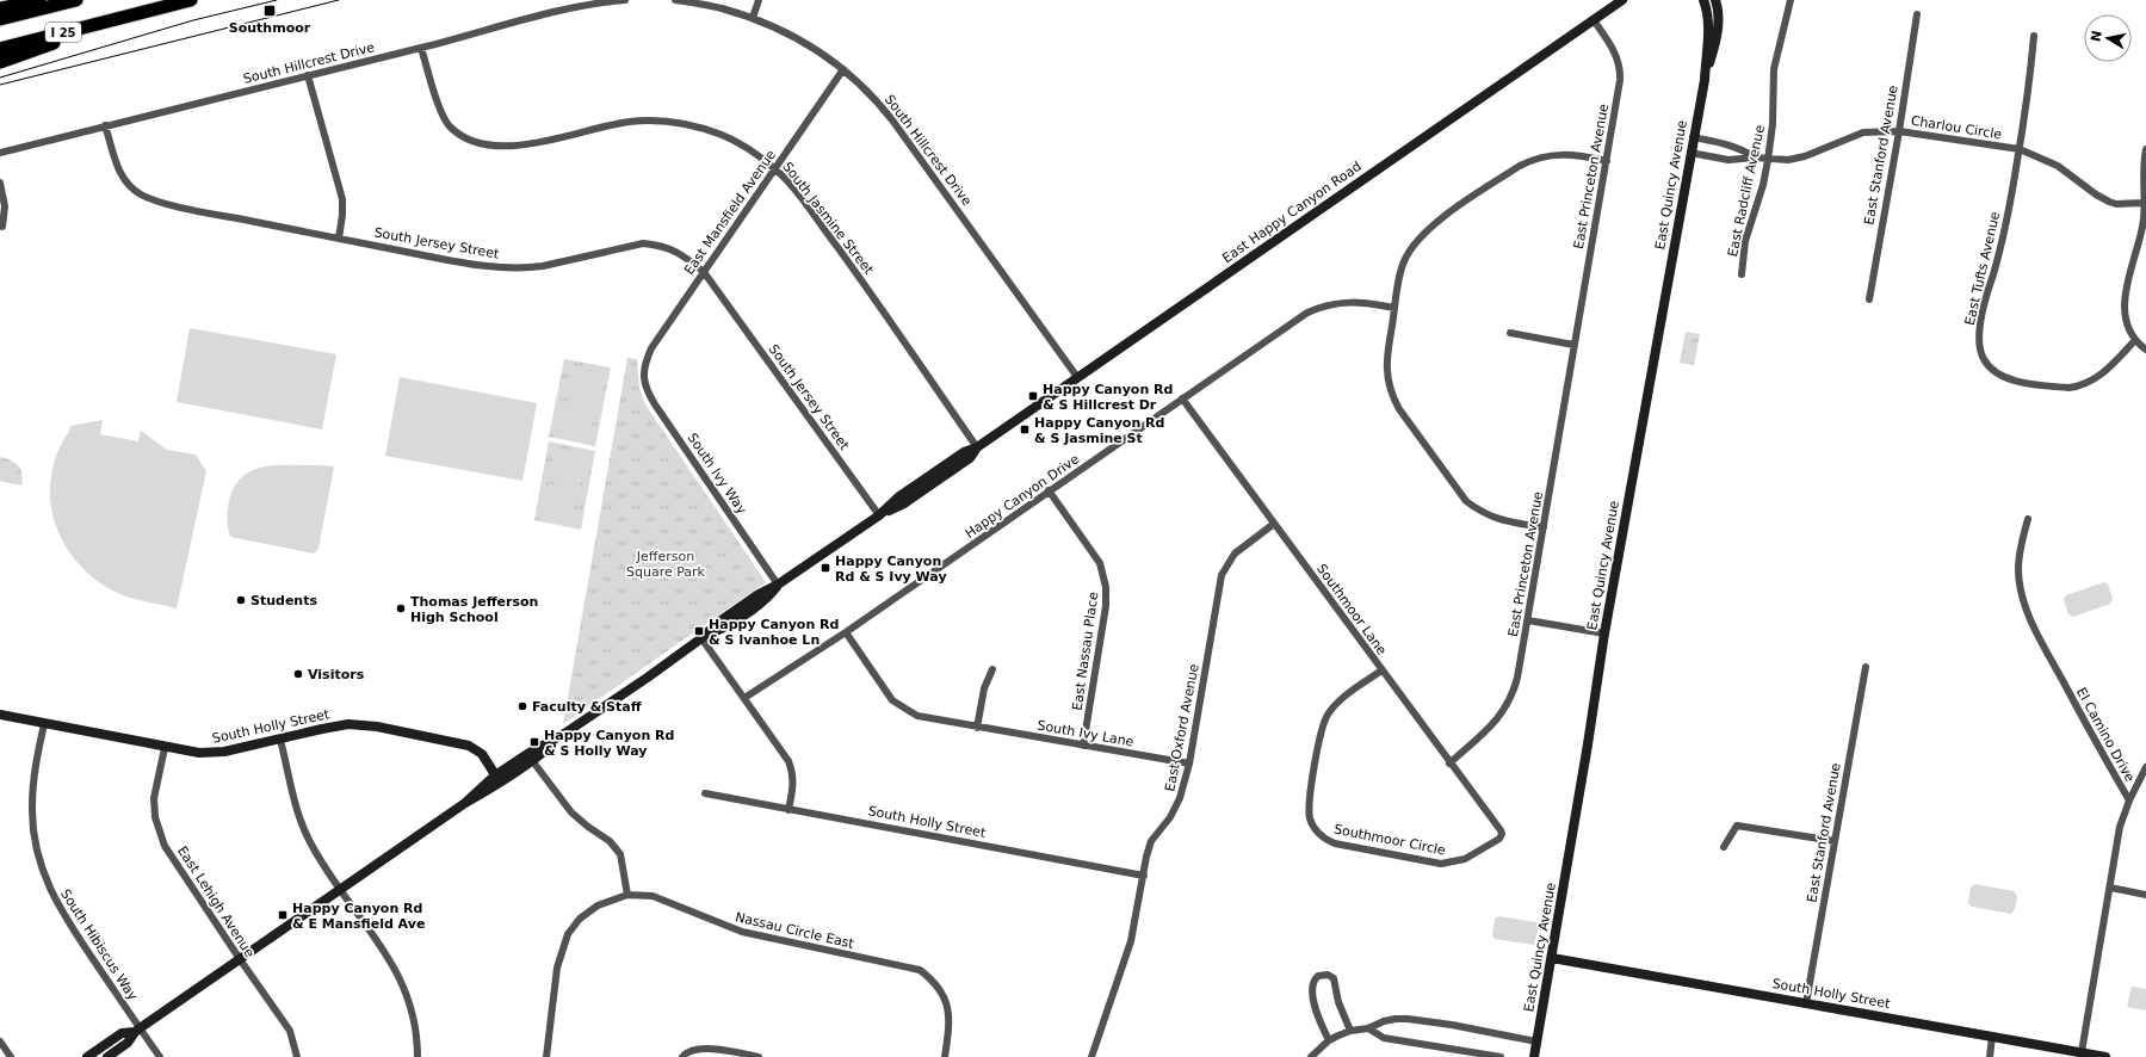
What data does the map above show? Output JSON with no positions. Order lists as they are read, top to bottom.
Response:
{
  "streets": {
    "highway": ["I 25"],
    "street": [
      "South Hillcrest Drive",
      "Charlou Circle",
      "East Stanford Avenue",
      "East Princeton Avenue",
      "East Quincy Avenue",
      "East Radcliff Avenue",
      "East Mansfield Avenue",
      "East Happy Canyon Road",
      "South Jasmine Street",
      "South Jersey Street",
      "East Tufts Avenue",
      "South Ivy Way",
      "Happy Canyon Drive",
      "Southmoor Lane",
      "East Nassau Place",
      "South Holly Street",
      "East Oxford Avenue",
      "South Ivy Lane",
      "El Camino Drive",
      "Southmoor Circle",
      "East Lehigh Avenue",
      "Nassau Circle East",
      "South Hibiscus Way"
    ]
  },
  "crossings": [
    ["South Hillcrest Drive", "East Mansfield Avenue"],
    ["South Hillcrest Drive", "East Happy Canyon Road"],
    ["South Hillcrest Drive", "South Jasmine Street"],
    ["South Hillcrest Drive", "South Jersey Street"],
    ["Charlou Circle", "East Stanford Avenue"],
    ["Charlou Circle", "East Quincy Avenue"],
    ["Charlou Circle", "East Radcliff Avenue"],
    ["Charlou Circle", "East Tufts Avenue"],
    ["East Stanford Avenue", "South Holly Street"],
    ["East Princeton Avenue", "East Happy Canyon Road"],
    ["East Princeton Avenue", "Southmoor Lane"],
    ["East Quincy Avenue", "South Holly Street"],
    ["East Mansfield Avenue", "South Jasmine Street"],
    ["East Mansfield Avenue", "South Jersey Street"],
    ["East Mansfield Avenue", "South Ivy Way"],
    ["East Happy Canyon Road", "South Jasmine Street"],
    ["East Happy Canyon Road", "South Jersey Street"],
    ["East Happy Canyon Road", "South Ivy Way"],
    ["East Happy Canyon Road", "South Holly Street"],
    ["East Happy Canyon Road", "East Lehigh Avenue"],
    ["East Happy Canyon Road", "South Hibiscus Way"],
    ["Happy Canyon Drive", "Southmoor Lane"],
    ["Happy Canyon Drive", "East Nassau Place"],
    ["Happy Canyon Drive", "South Ivy Lane"],
    ["Southmoor Lane", "East Oxford Avenue"],
    ["Southmoor Lane", "Southmoor Circle"],
    ["East Nassau Place", "South Ivy Lane"],
    ["South Holly Street", "East Oxford Avenue"],
    ["South Holly Street", "El Camino Drive"],
    ["South Holly Street", "East Lehigh Avenue"],
    ["South Holly Street", "South Hibiscus Way"],
    ["East Oxford Avenue", "South Ivy Lane"]
  ],
  "parks": ["Jefferson Square Park"],
  "places": {
    "transit": [
      "Southmoor",
      "Happy Canyon Rd & S Hillcrest Dr",
      "Happy Canyon Rd & S Jasmine St",
      "Happy Canyon Rd & S Ivy Way",
      "Happy Canyon Rd & S Ivanhoe Ln",
      "Happy Canyon Rd & S Holly Way",
      "Happy Canyon Rd & E Mansfield Ave"
    ],
    "other": [
      "Students",
      "Thomas Jefferson High School",
      "Visitors",
      "Faculty & Staff"
    ]
  },
  "north": "left"
}
